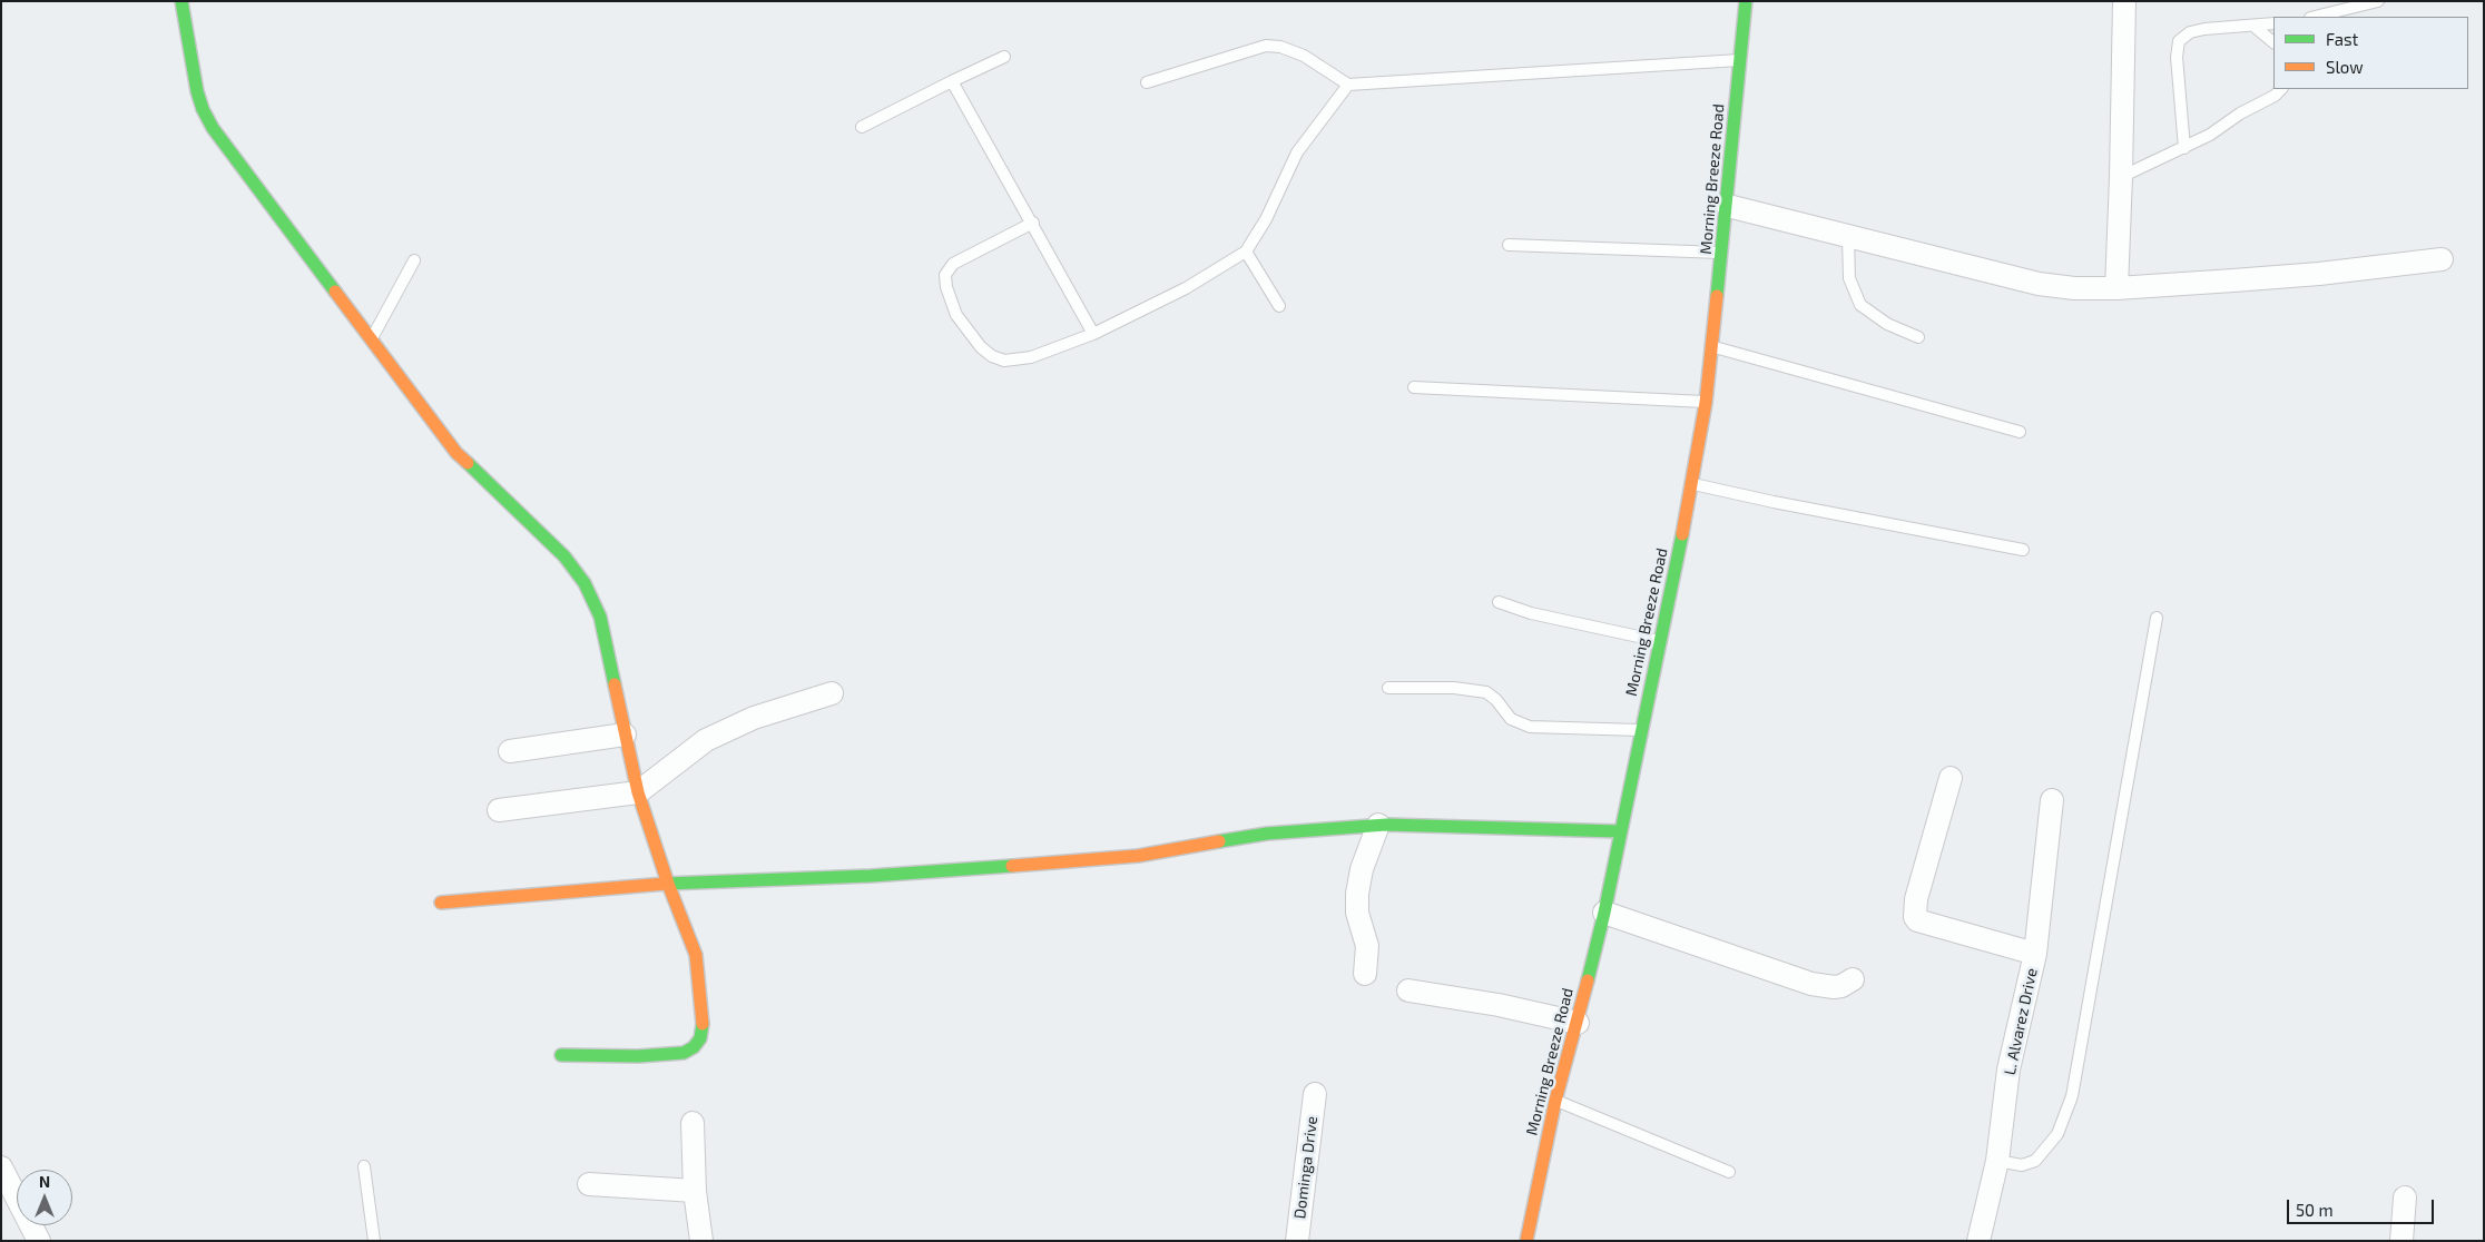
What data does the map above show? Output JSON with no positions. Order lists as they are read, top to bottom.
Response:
{
  "streets": {
    "street": ["Morning Breeze Road", "L. Alvarez Drive", "Dominga Drive"]
  },
  "legend": ["Fast", "Slow"],
  "scale_bar": "50 m",
  "north": "top"
}
